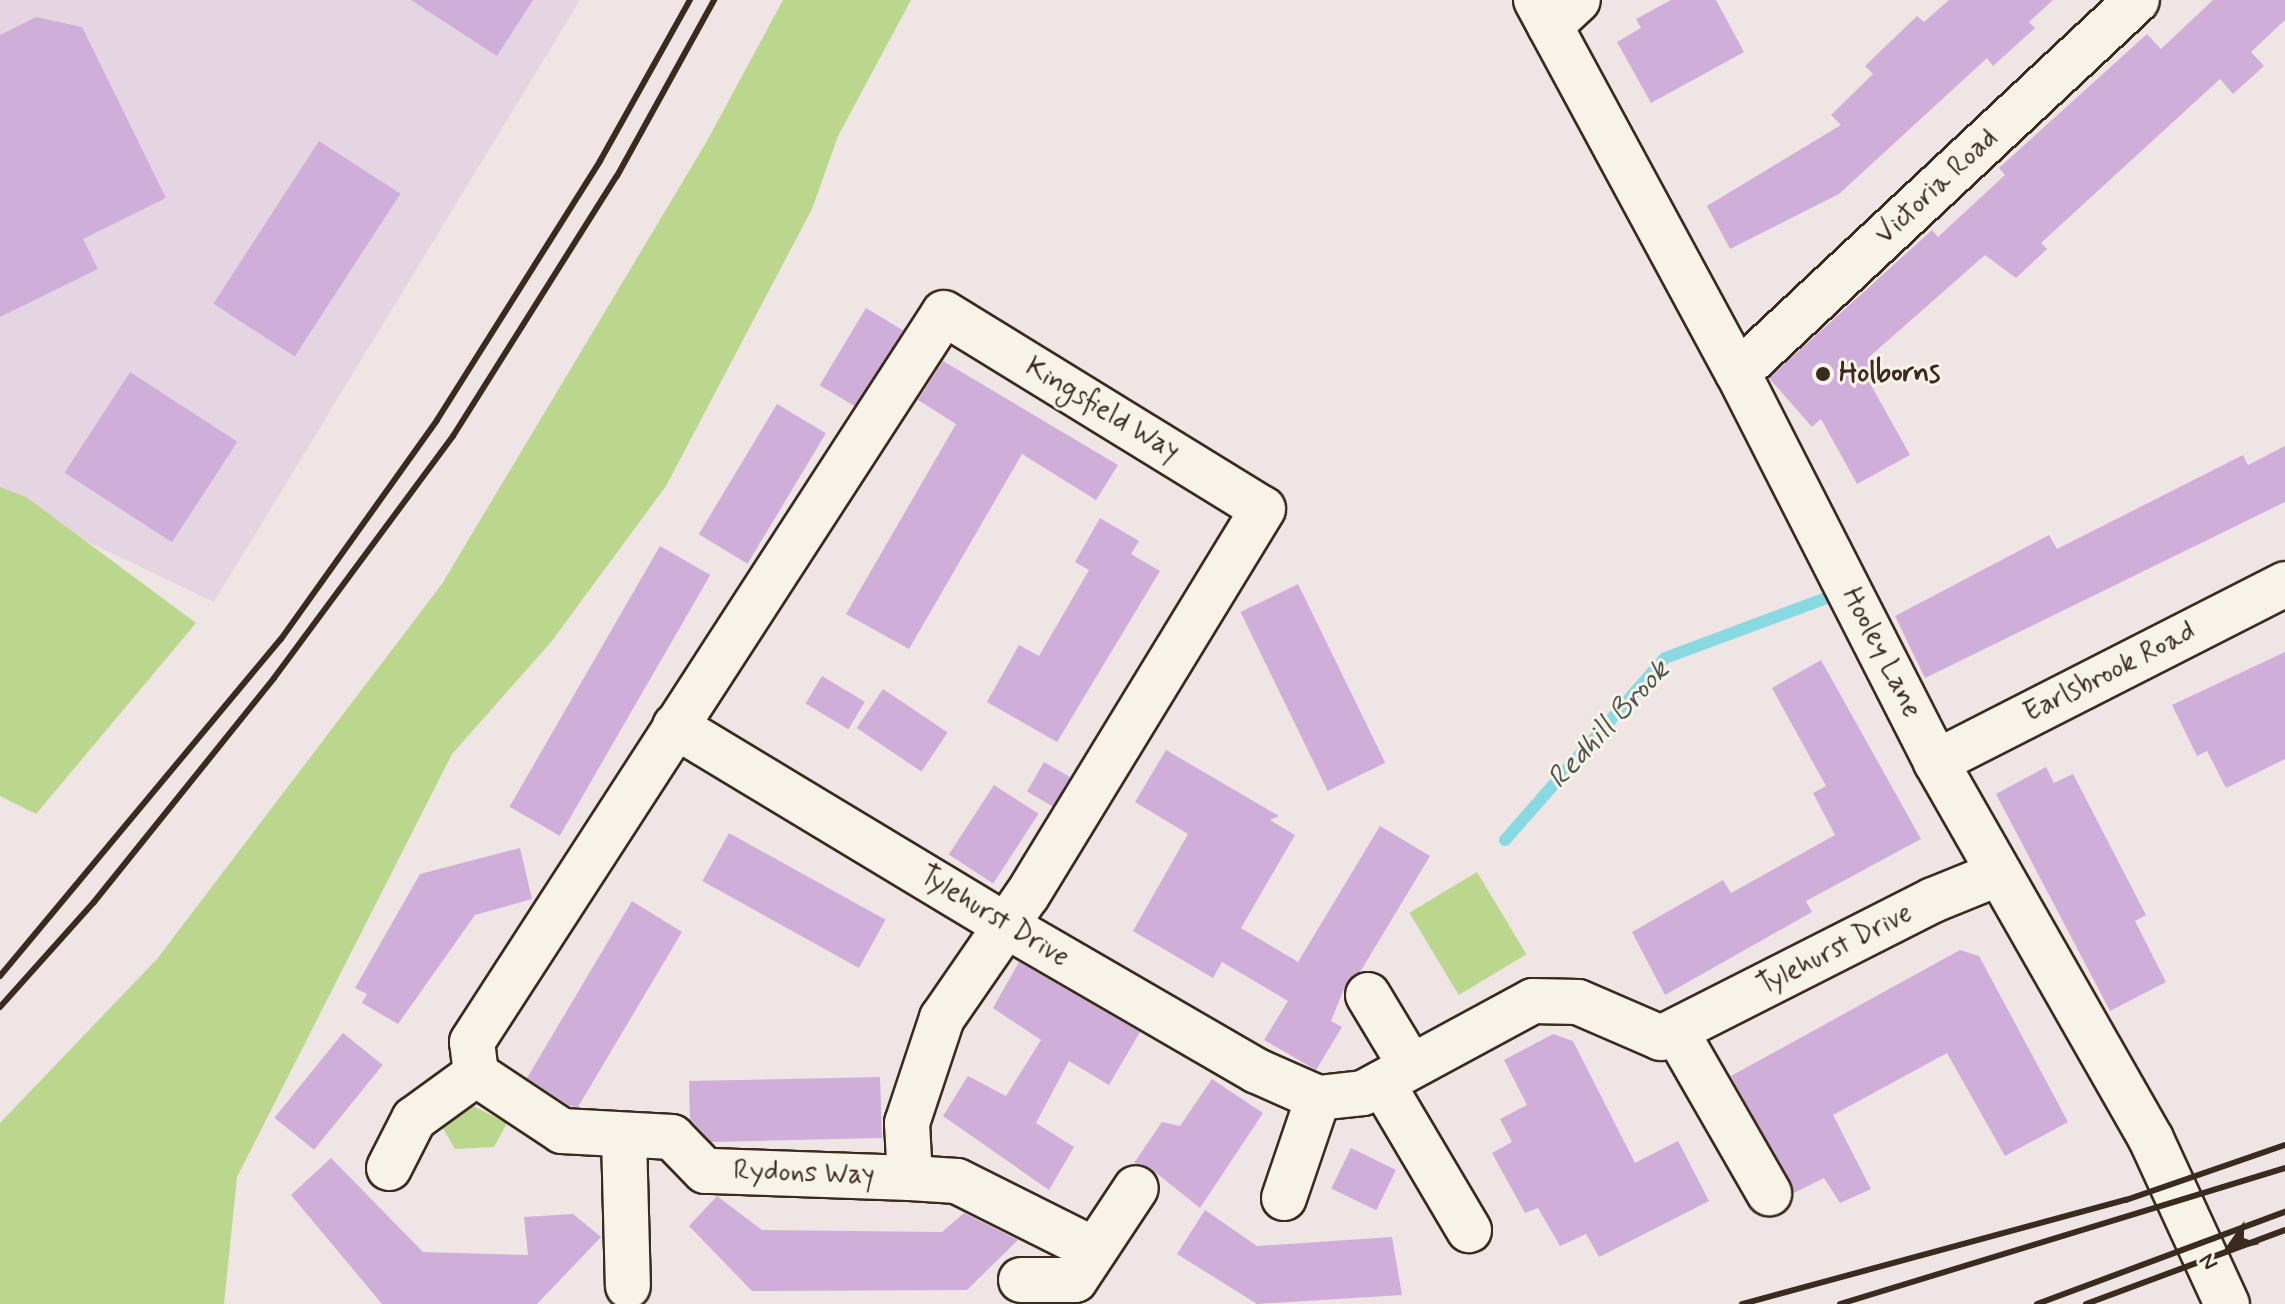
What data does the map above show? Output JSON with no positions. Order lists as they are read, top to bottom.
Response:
{
  "streets": {
    "street": [
      "Victoria Road",
      "Kingsfield Way",
      "Hooley Lane",
      "Earlsbrook Road",
      "Tylehurst Drive",
      "Rydons Way"
    ]
  },
  "crossings": [
    ["Victoria Road", "Hooley Lane"],
    ["Kingsfield Way", "Tylehurst Drive"],
    ["Kingsfield Way", "Rydons Way"],
    ["Hooley Lane", "Earlsbrook Road"],
    ["Hooley Lane", "Tylehurst Drive"],
    ["Tylehurst Drive", "Rydons Way"]
  ],
  "water": ["Redhill Brook"],
  "places": ["Holborns"],
  "north": "bottom left"
}
